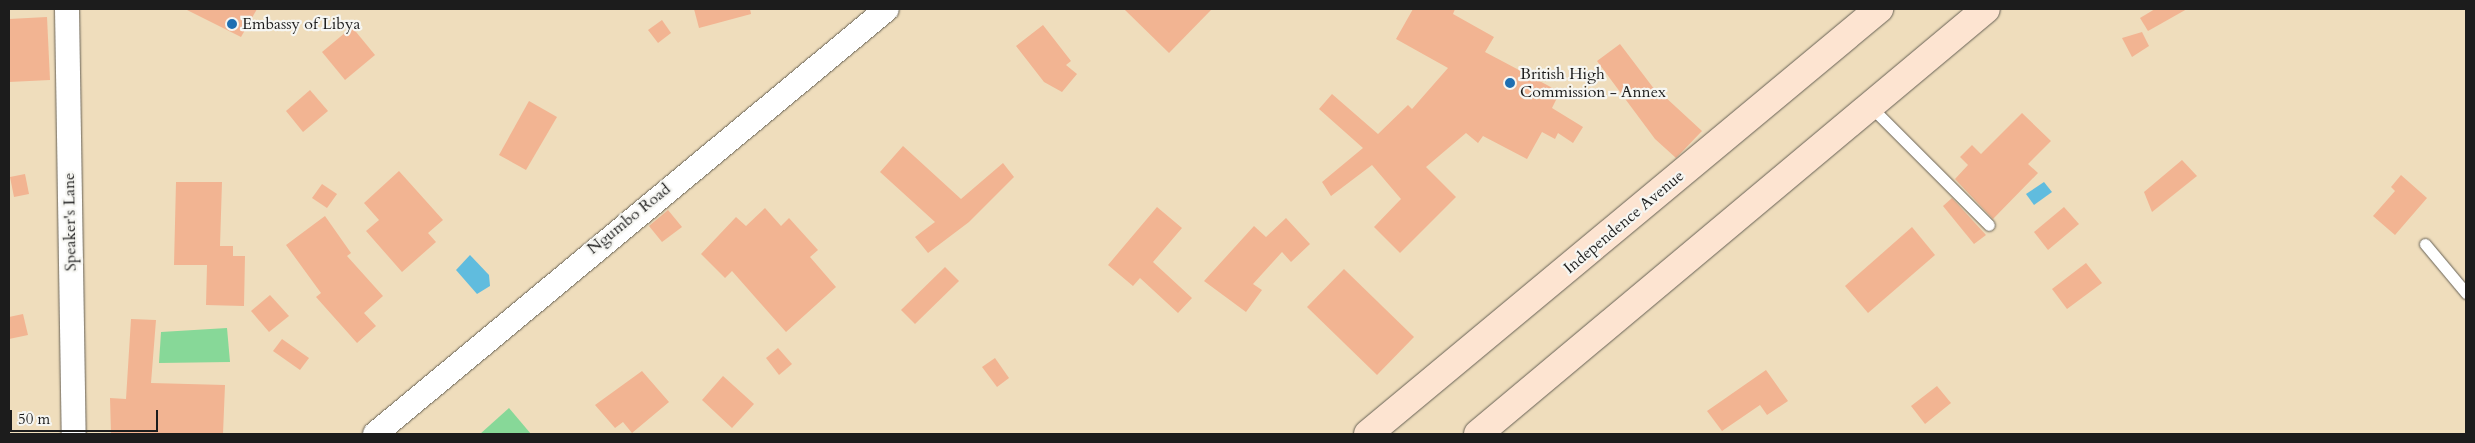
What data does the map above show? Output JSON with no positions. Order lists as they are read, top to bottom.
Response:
{
  "streets": {
    "main road": ["Independence Avenue"],
    "street": ["Ngumbo Road", "Speaker's Lane"]
  },
  "places": ["Embassy of Libya", "British High Commission - Annex"],
  "scale_bar": "50 m"
}
